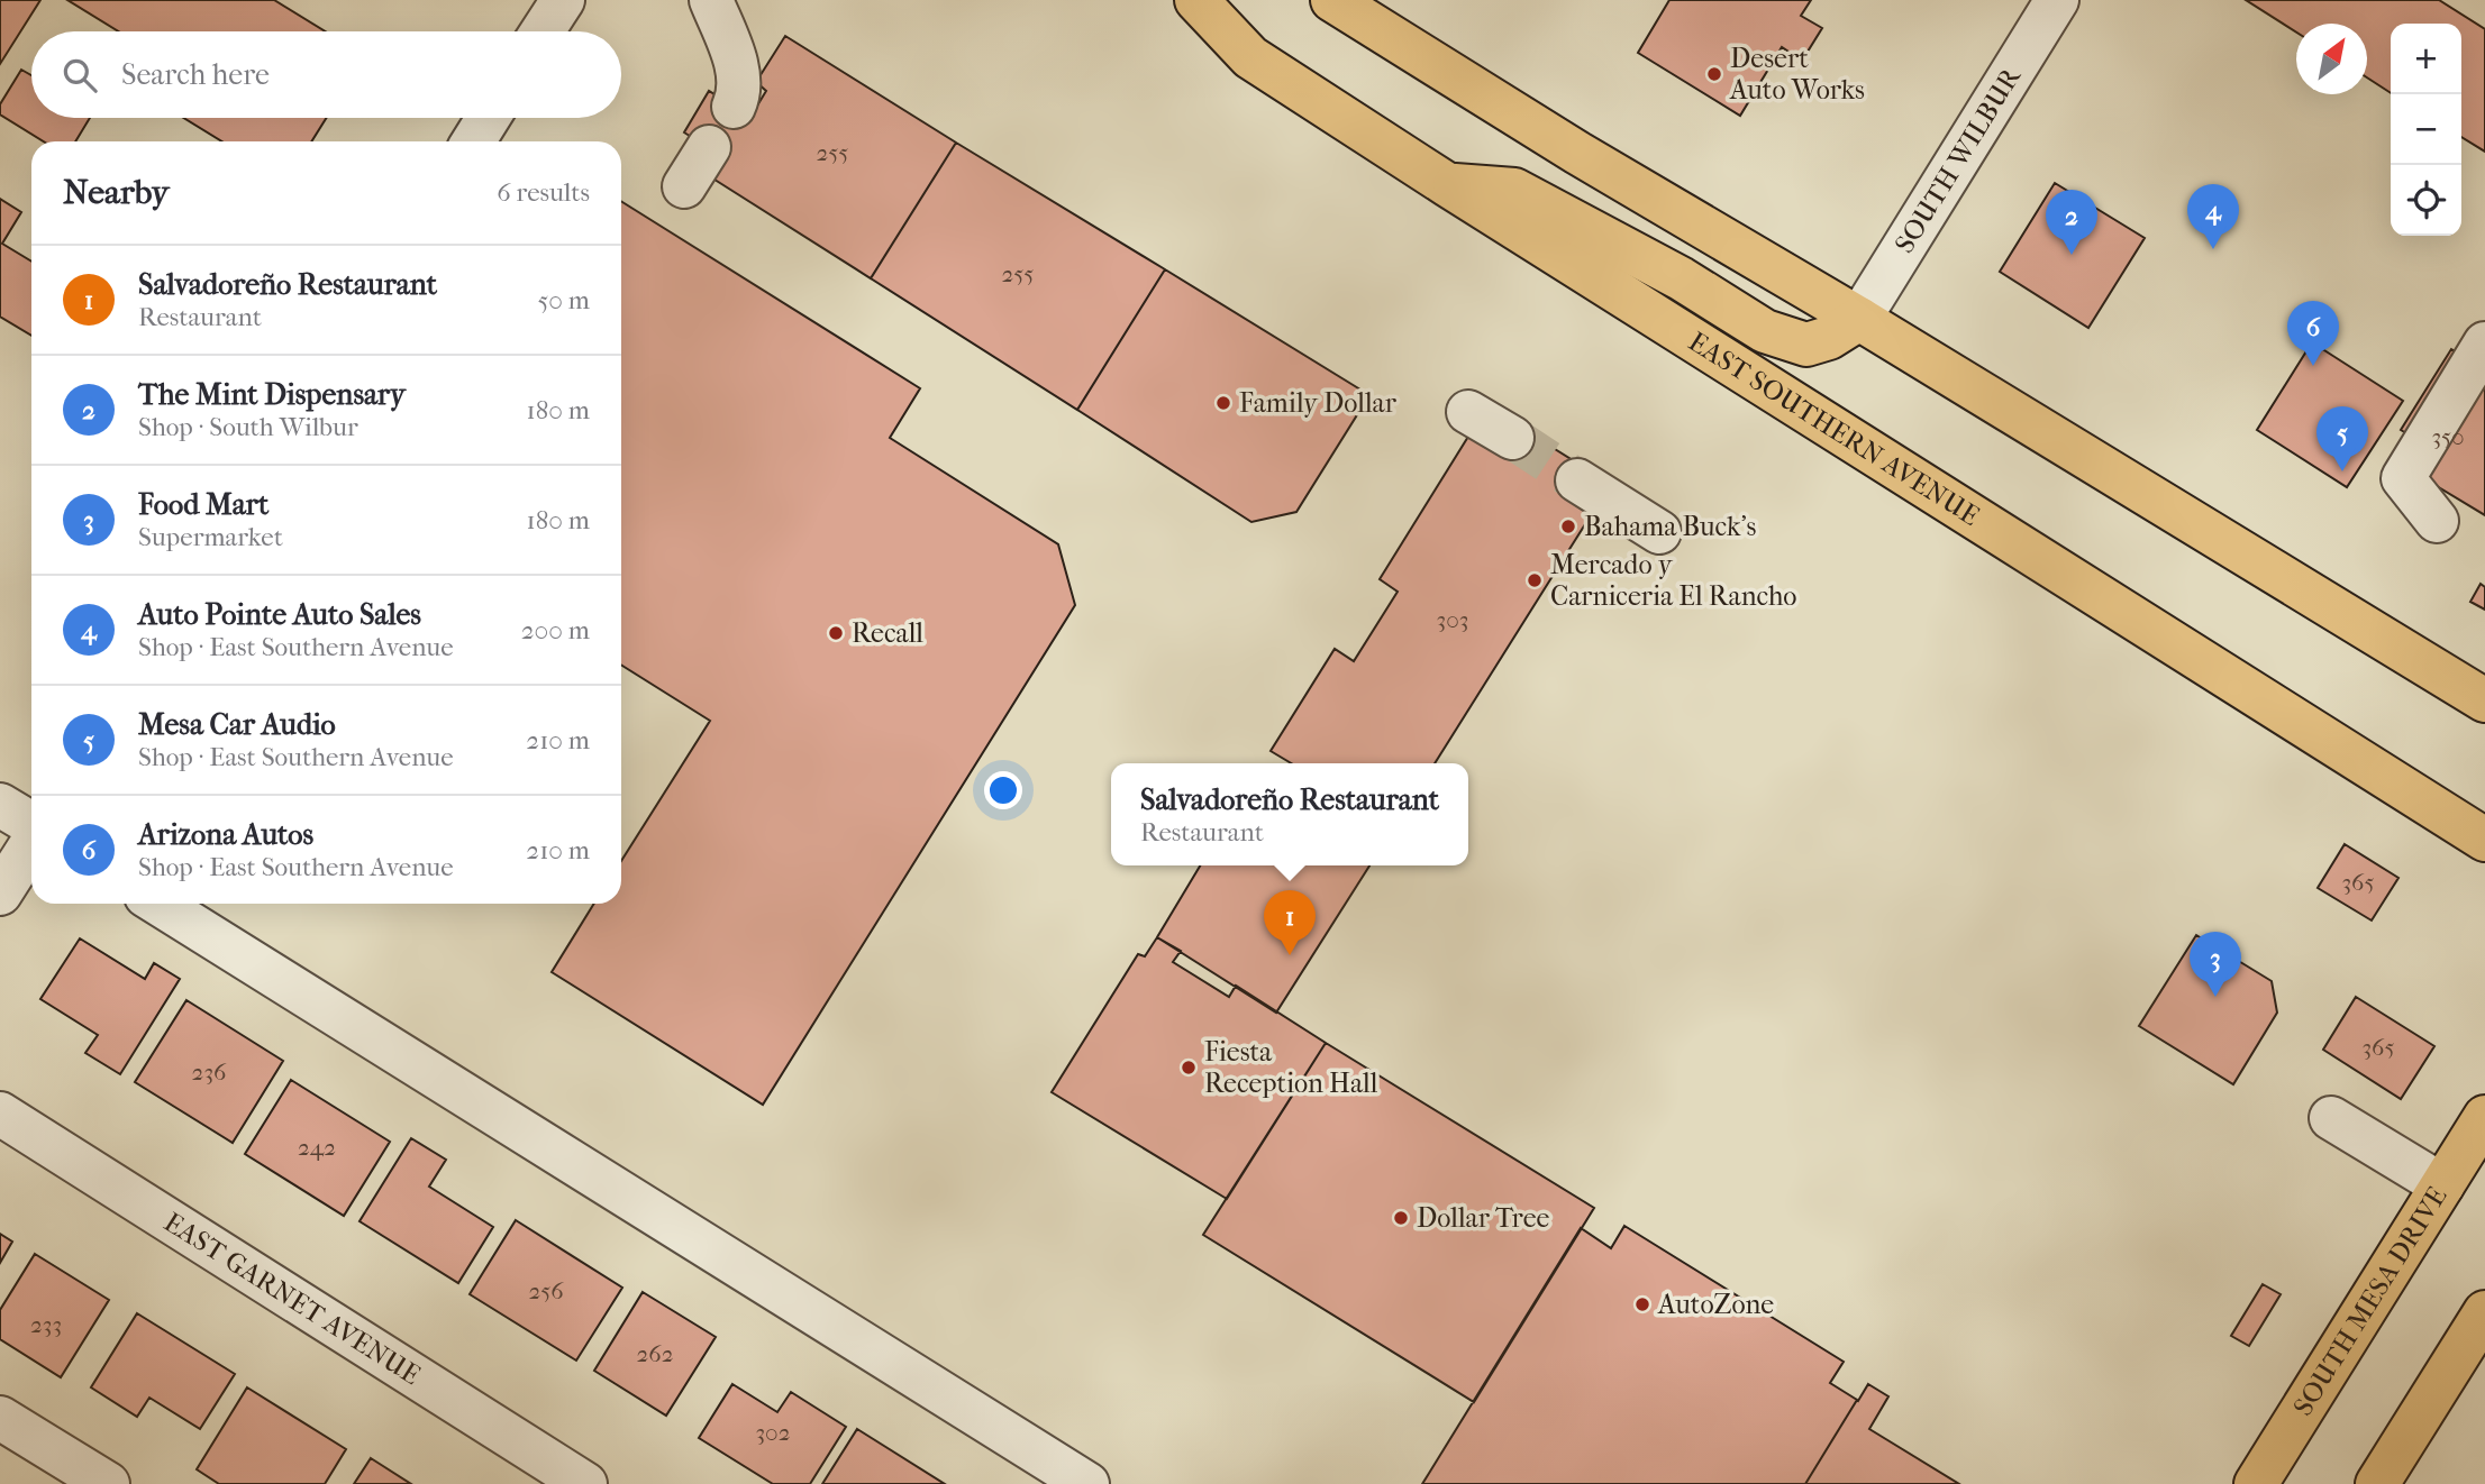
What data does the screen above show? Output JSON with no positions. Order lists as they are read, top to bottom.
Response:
{
  "streets": {
    "main road": ["EAST SOUTHERN AVENUE", "SOUTH MESA DRIVE"],
    "street": ["SOUTH WILBUR", "EAST GARNET AVENUE"]
  },
  "places": [
    "Desert Auto Works",
    "Family Dollar",
    "Bahama Buck's",
    "Mercado y Carniceria El Rancho",
    "Recall",
    "Fiesta Reception Hall",
    "Dollar Tree",
    "AutoZone"
  ],
  "house_numbers": [
    "255",
    "255",
    "350",
    "303",
    "365",
    "365",
    "236",
    "242",
    "256",
    "233",
    "262",
    "302"
  ],
  "north": "top right",
  "page": {
    "map_buttons": ["+", "−"],
    "search": "Search here",
    "heading": ["Nearby", "6 results"],
    "pins": [
      "4",
      "2",
      "6",
      "5",
      "1",
      "3"
    ],
    "list": [
      {
        "mark": "1",
        "name": "Salvadoreño Restaurant",
        "note": "Restaurant",
        "value": "50 m"
      },
      {
        "mark": "2",
        "name": "The Mint Dispensary",
        "note": "Shop · South Wilbur",
        "value": "180 m"
      },
      {
        "mark": "3",
        "name": "Food Mart",
        "note": "Supermarket",
        "value": "180 m"
      },
      {
        "mark": "4",
        "name": "Auto Pointe Auto Sales",
        "note": "Shop · East Southern Avenue",
        "value": "200 m"
      },
      {
        "mark": "5",
        "name": "Mesa Car Audio",
        "note": "Shop · East Southern Avenue",
        "value": "210 m"
      },
      {
        "mark": "6",
        "name": "Arizona Autos",
        "note": "Shop · East Southern Avenue",
        "value": "210 m"
      }
    ],
    "popup": ["Salvadoreño Restaurant", "Restaurant"]
  }
}
